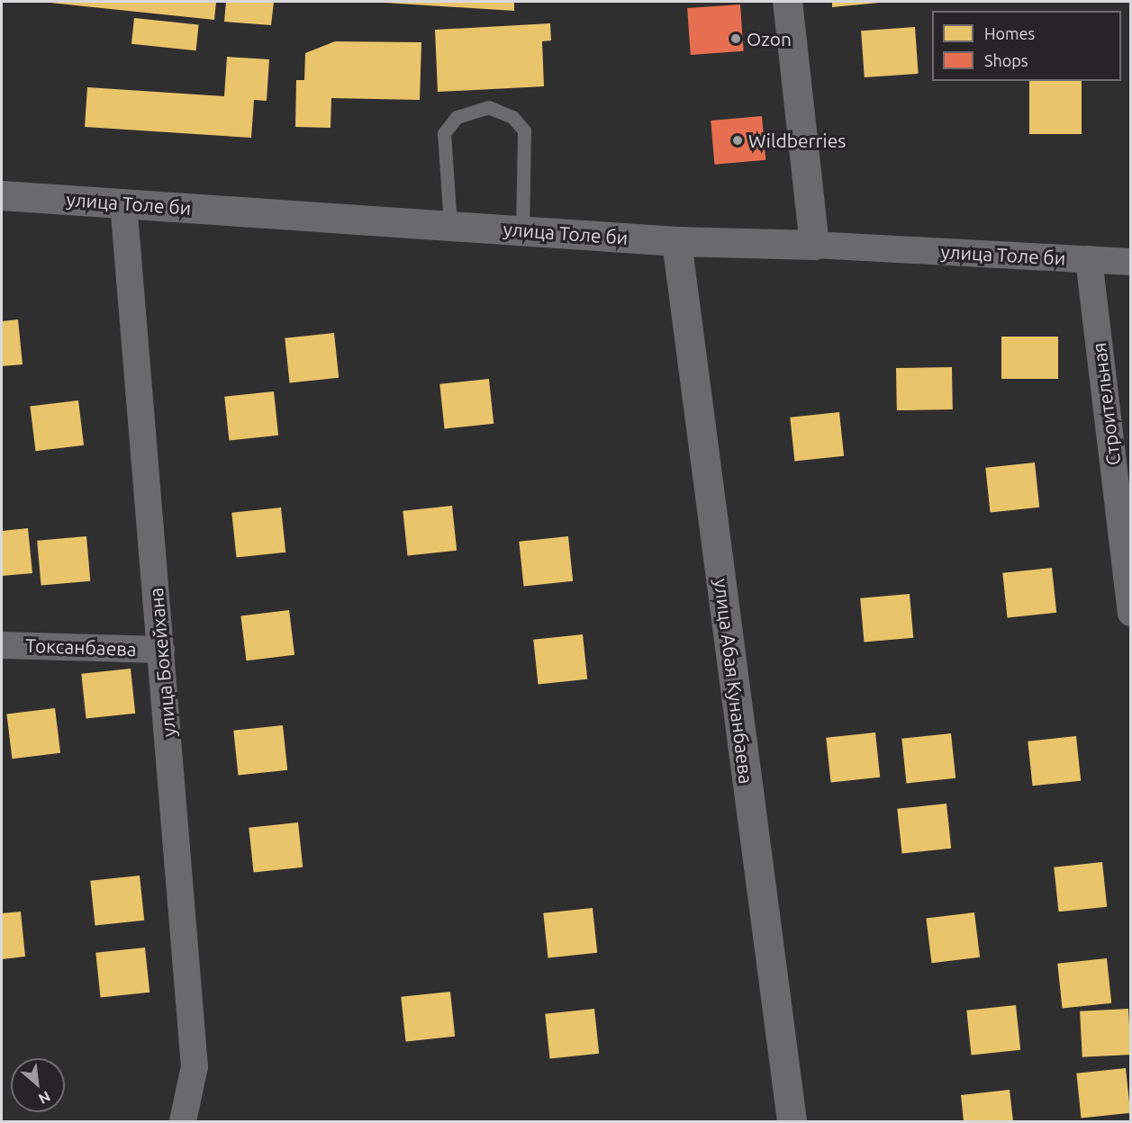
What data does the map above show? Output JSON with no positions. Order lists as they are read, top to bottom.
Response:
{
  "streets": {
    "street": [
      "улица Толе би",
      "Строительная",
      "Токсанбаева",
      "улица Бокейхана",
      "улица Абая Кунанбаева"
    ]
  },
  "crossings": [
    ["улица Толе би", "Строительная"],
    ["улица Толе би", "улица Бокейхана"],
    ["улица Толе би", "улица Абая Кунанбаева"],
    ["Токсанбаева", "улица Бокейхана"]
  ],
  "places": ["Ozon", "Wildberries"],
  "legend": ["Homes", "Shops"],
  "north": "bottom right"
}
